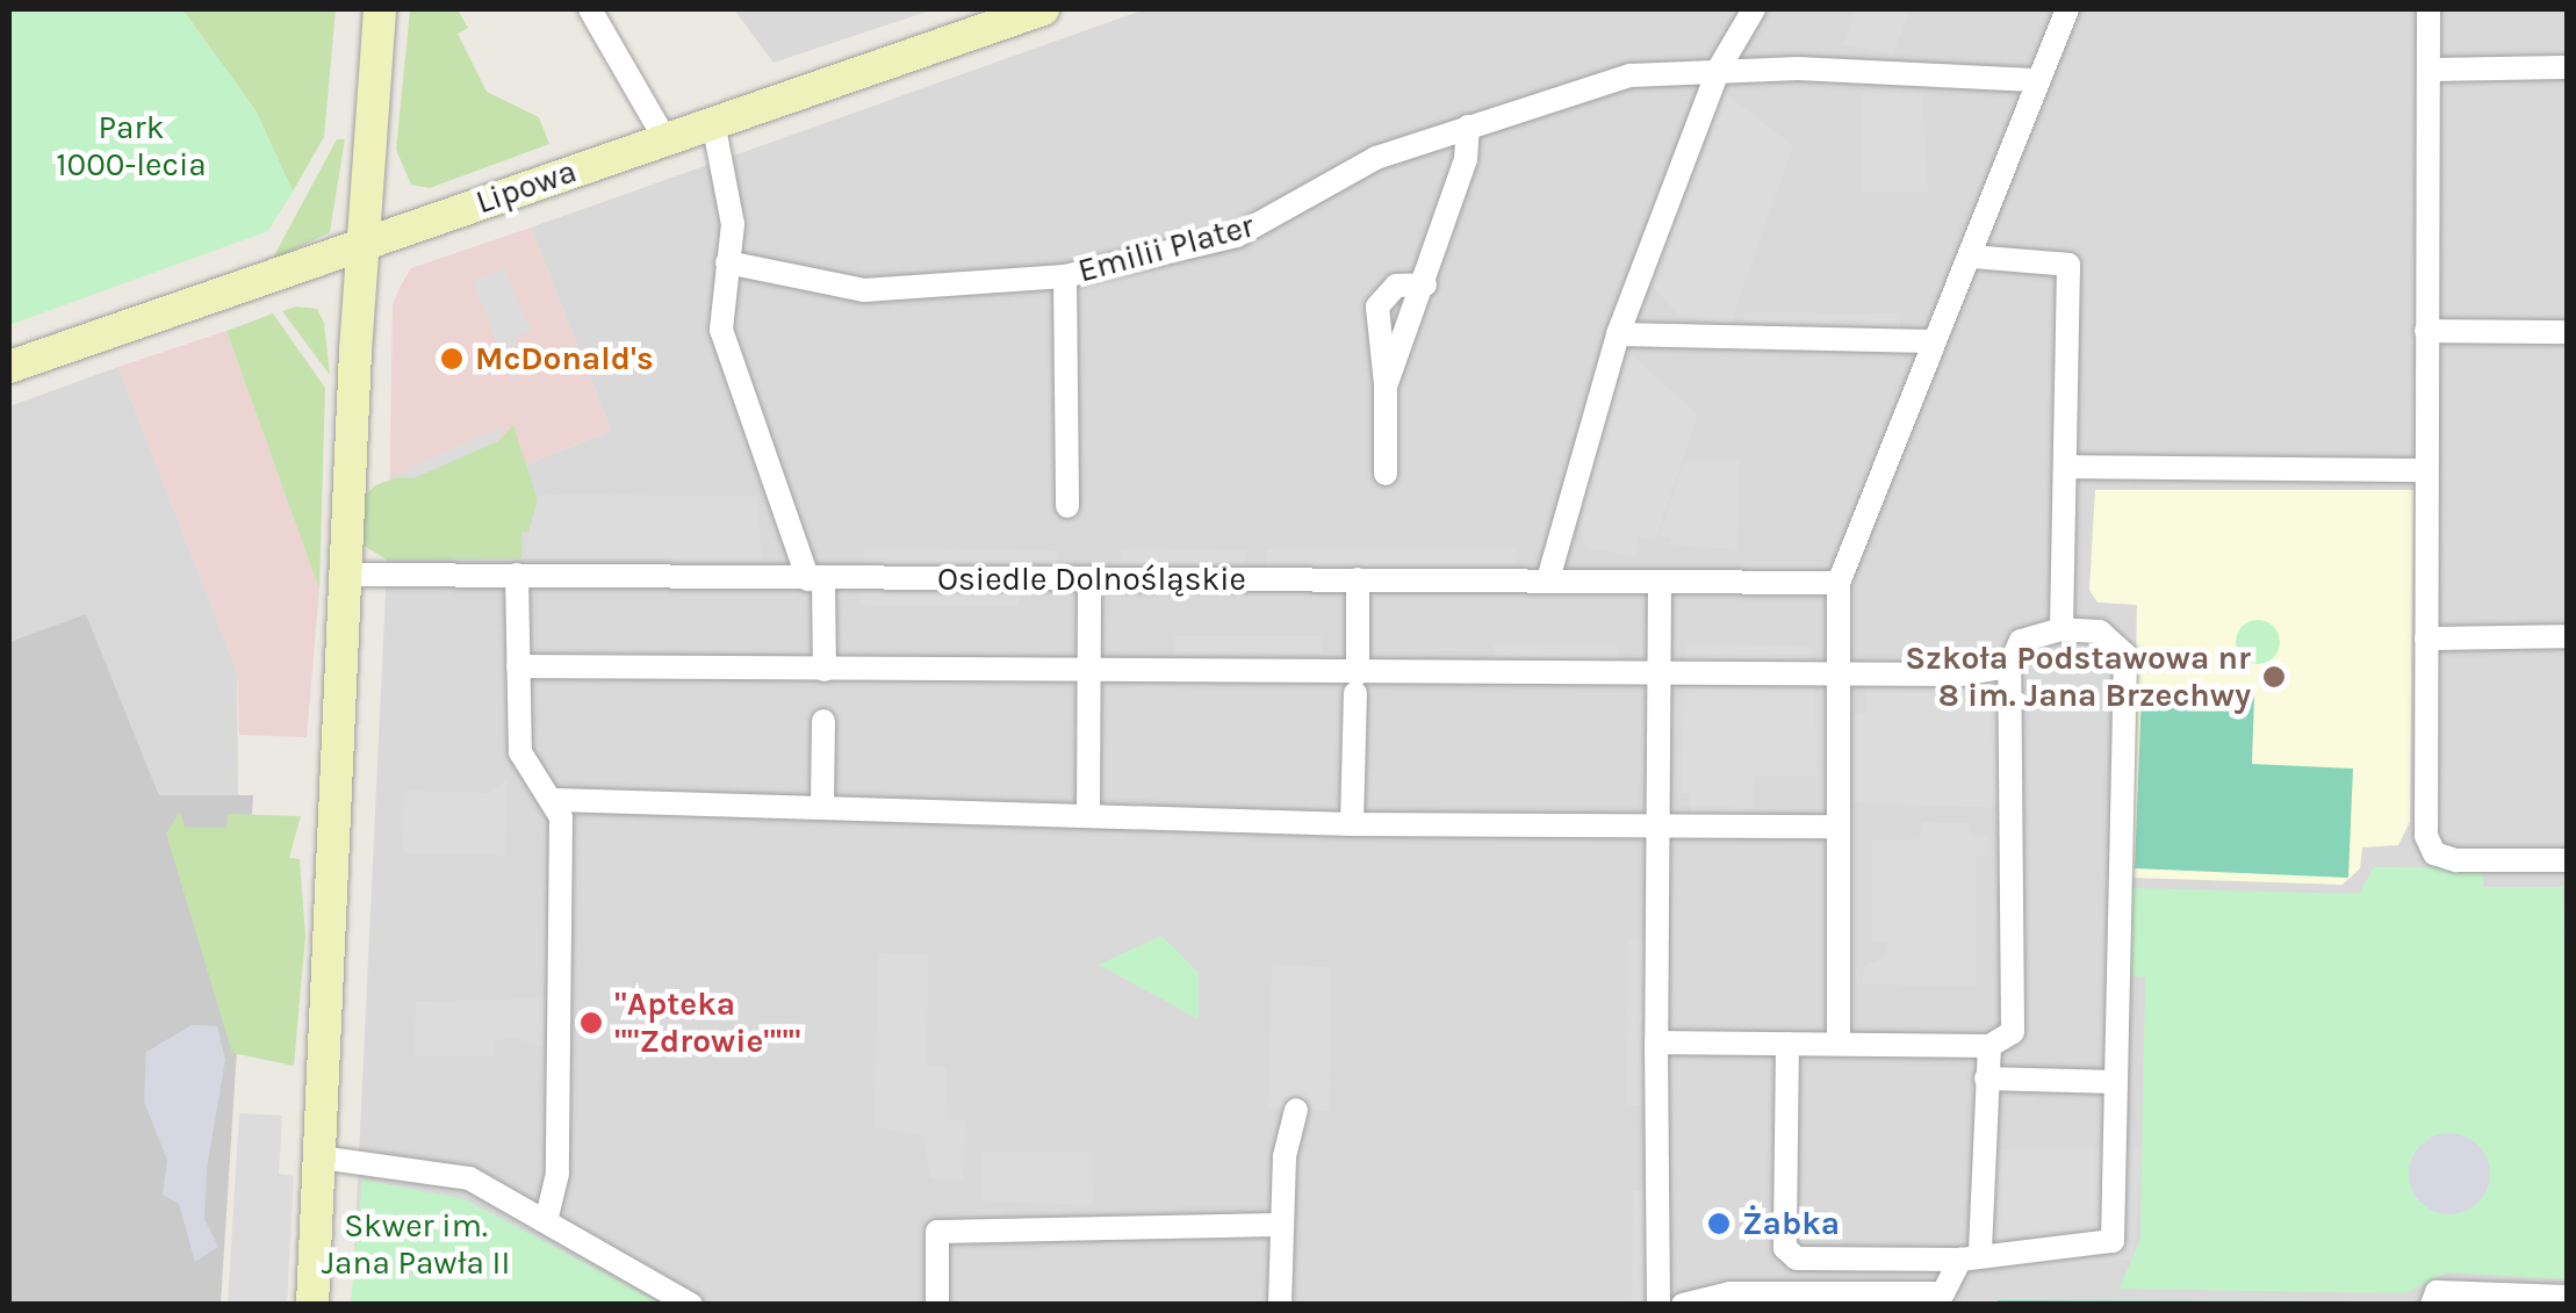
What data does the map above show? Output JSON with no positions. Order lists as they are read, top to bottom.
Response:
{
  "streets": {
    "street": ["Lipowa", "Emilii Plater", "Osiedle Dolnośląskie"]
  },
  "parks": ["Park 1000-lecia", "Skwer im. Jana Pawła II"],
  "places": [
    "McDonald's",
    "Szkoła Podstawowa nr 8 im. Jana Brzechwy",
    "\"Apteka \"\"Zdrowie\"\"\"",
    "Żabka"
  ]
}
